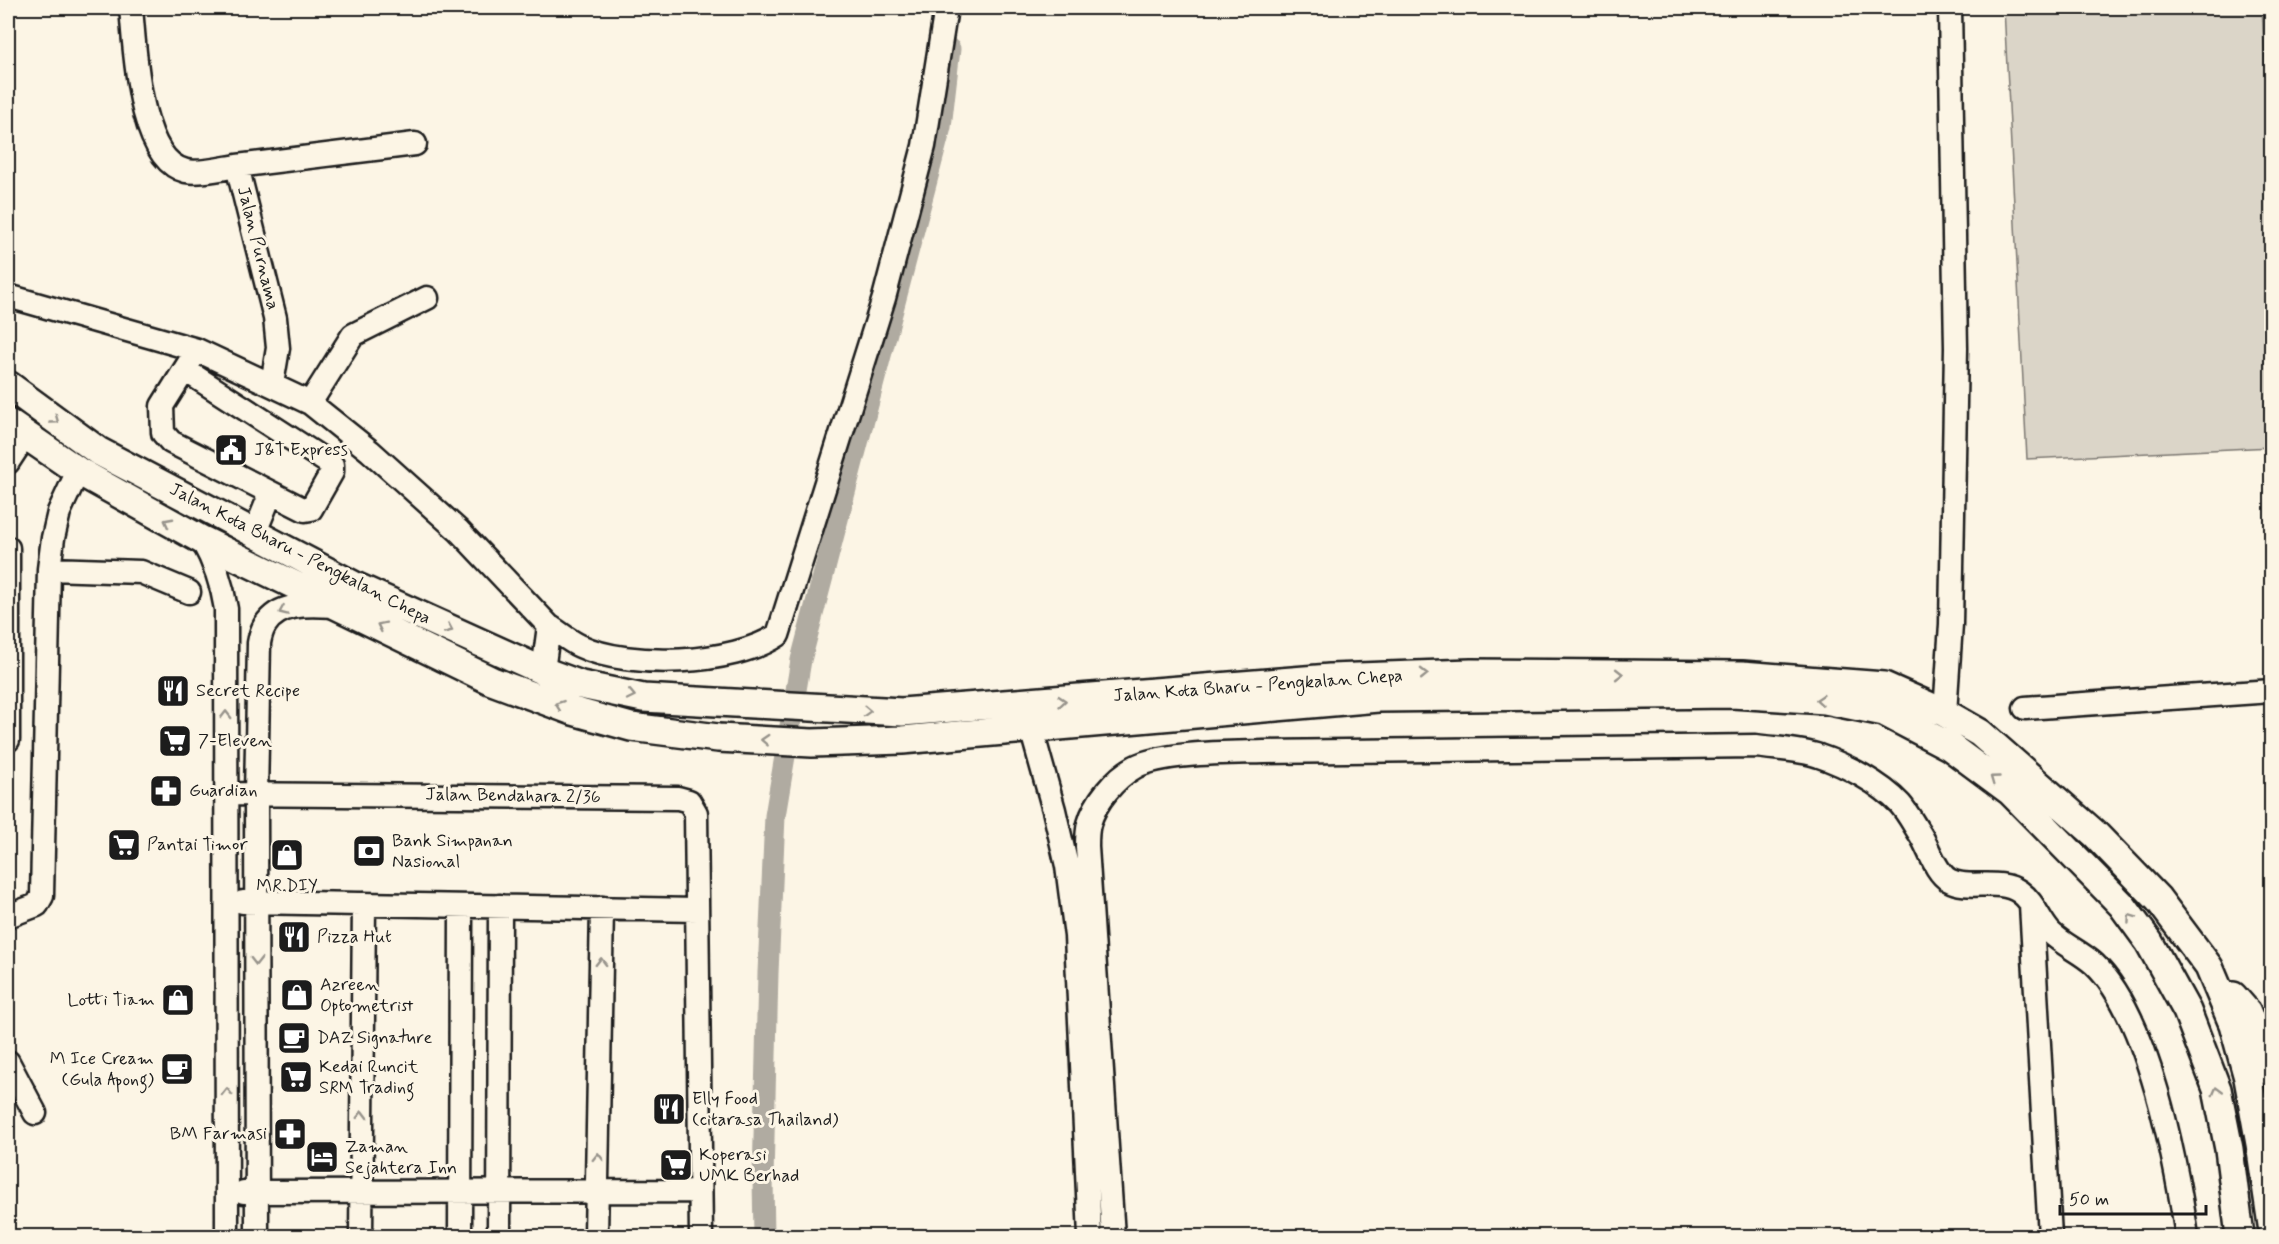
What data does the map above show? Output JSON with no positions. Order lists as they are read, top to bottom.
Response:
{
  "streets": {
    "main road": ["Jalan Kota Bharu - Pengkalan Chepa"],
    "street": ["Jalan Purnama", "Jalan Bendahara 2/36"]
  },
  "places": {
    "public building": ["J&T Express"],
    "restaurant": ["Secret Recipe", "Pizza Hut", "Elly Food (citarasa Thailand)"],
    "supermarket": [
      "7-Eleven",
      "Pantai Timor",
      "Kedai Runcit SRM Trading",
      "Koperasi UMK Berhad"
    ],
    "pharmacy": ["Guardian", "BM Farmasi"],
    "bank": ["Bank Simpanan Nasional"],
    "shop": ["MR.DIY", "Azreen Optometrist", "Lotti Tiam"],
    "cafe": ["DAZ Signature", "M Ice Cream (Gula Apong)"],
    "hotel": ["Zaman Sejahtera Inn"]
  },
  "scale_bar": "50 m"
}
